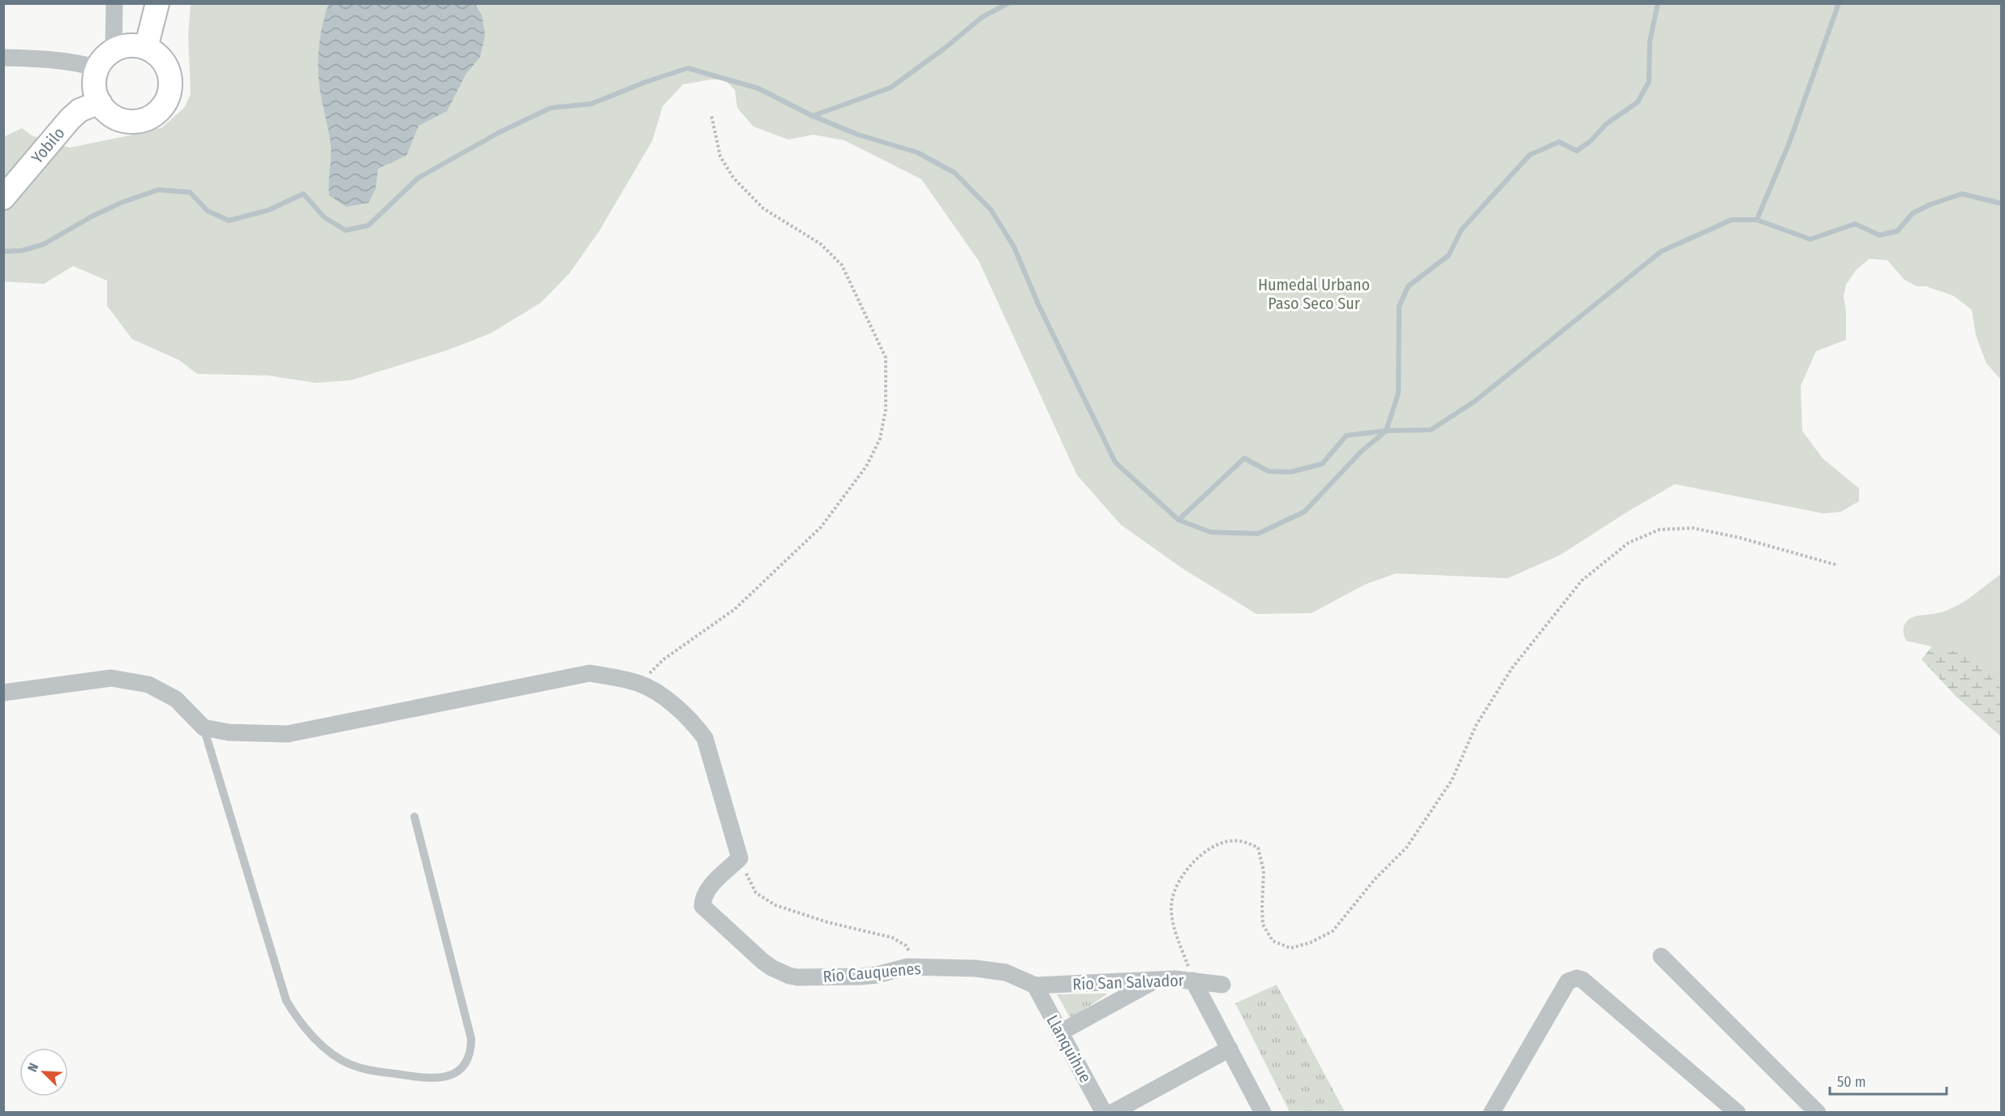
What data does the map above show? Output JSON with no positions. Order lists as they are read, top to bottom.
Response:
{
  "streets": {
    "main road": ["Yobilo"],
    "street": ["Río Cauquenes", "Río San Salvador", "Llanquihue"]
  },
  "crossings": [
    ["Río Cauquenes", "Río San Salvador"],
    ["Río Cauquenes", "Llanquihue"],
    ["Río San Salvador", "Llanquihue"]
  ],
  "parks": ["Humedal Urbano Paso Seco Sur"],
  "scale_bar": "50 m",
  "north": "top left"
}
